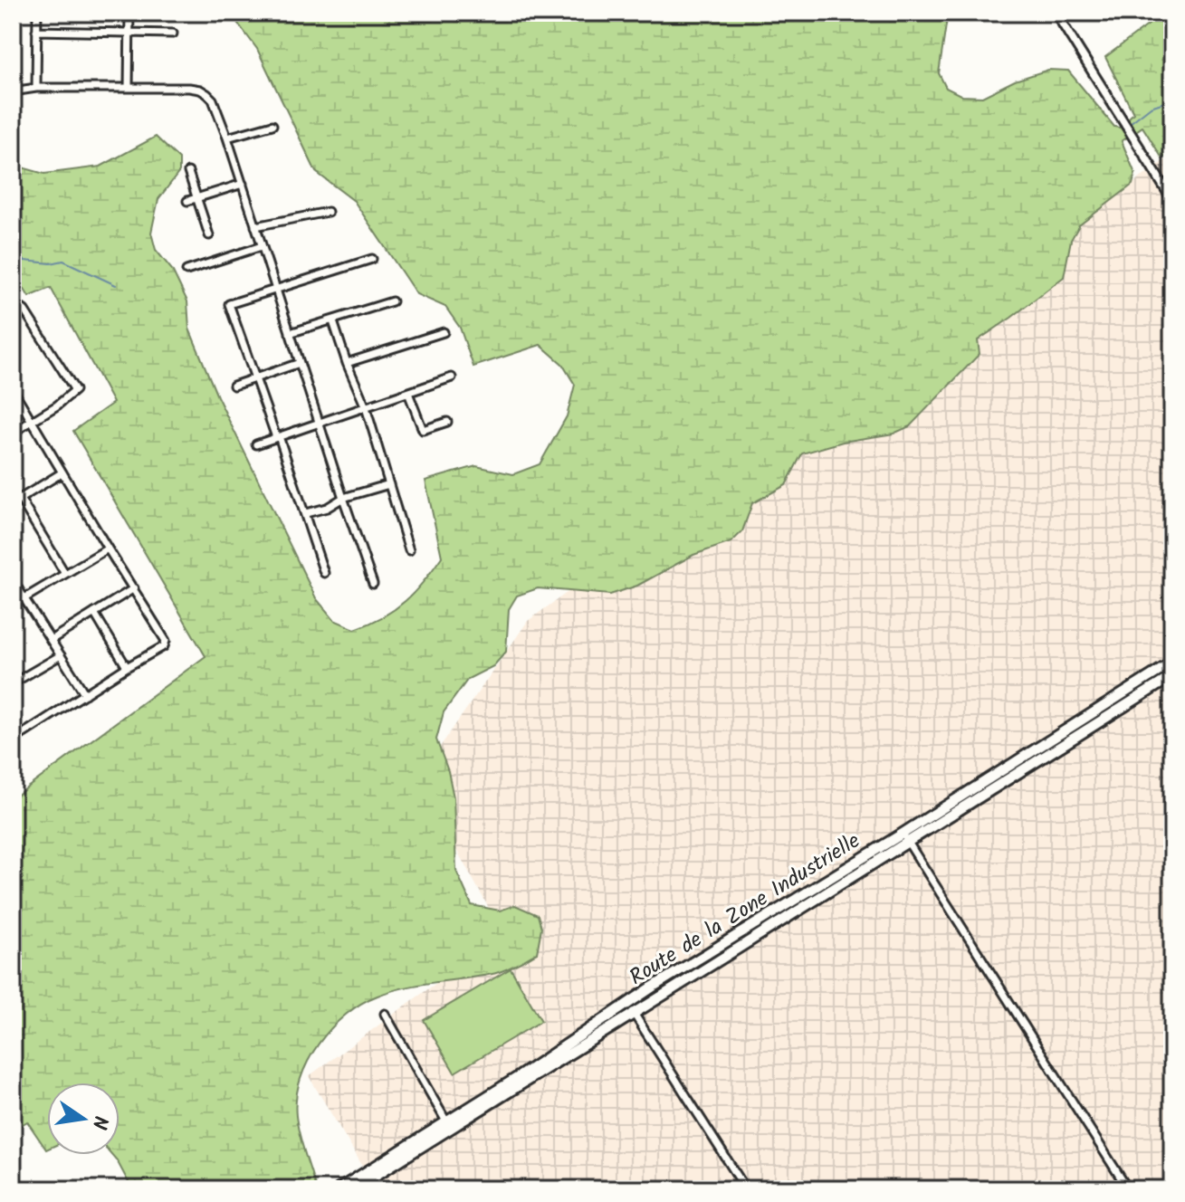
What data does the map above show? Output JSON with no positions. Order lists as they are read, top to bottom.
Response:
{
  "streets": {
    "main road": ["Route de la Zone Industrielle"]
  },
  "north": "right"
}
